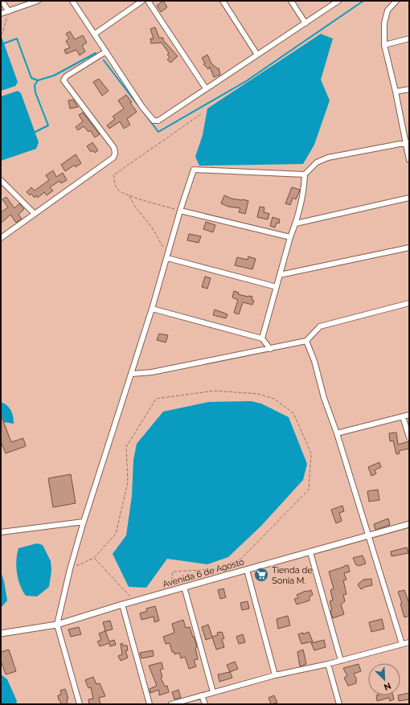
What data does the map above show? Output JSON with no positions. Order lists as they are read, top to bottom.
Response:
{
  "streets": {
    "street": ["Avenida 6 de Agosto"]
  },
  "places": {
    "supermarket": ["Tienda de Sonia M."]
  },
  "north": "bottom right"
}
